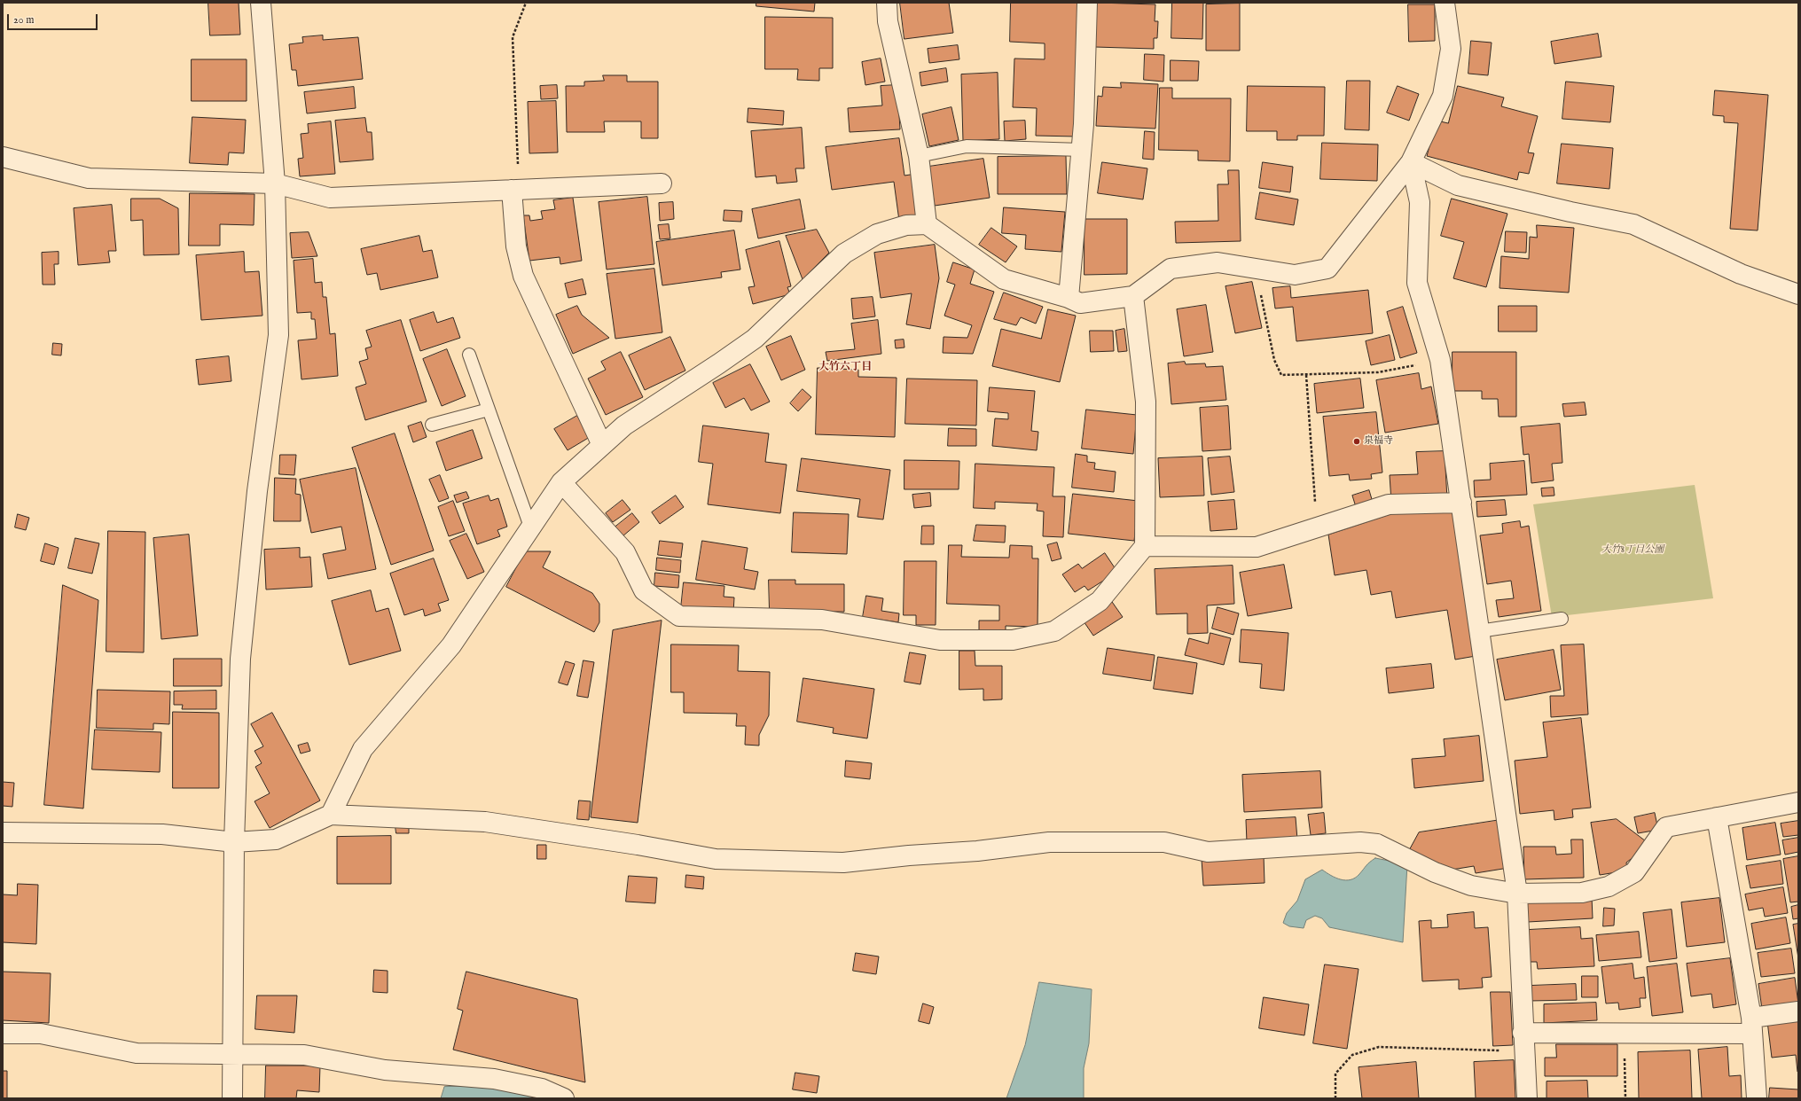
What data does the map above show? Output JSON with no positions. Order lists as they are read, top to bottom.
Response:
{
  "districts": ["大竹六丁目"],
  "parks": ["大竹8丁目公園"],
  "places": ["泉福寺"],
  "scale_bar": "20 m"
}
